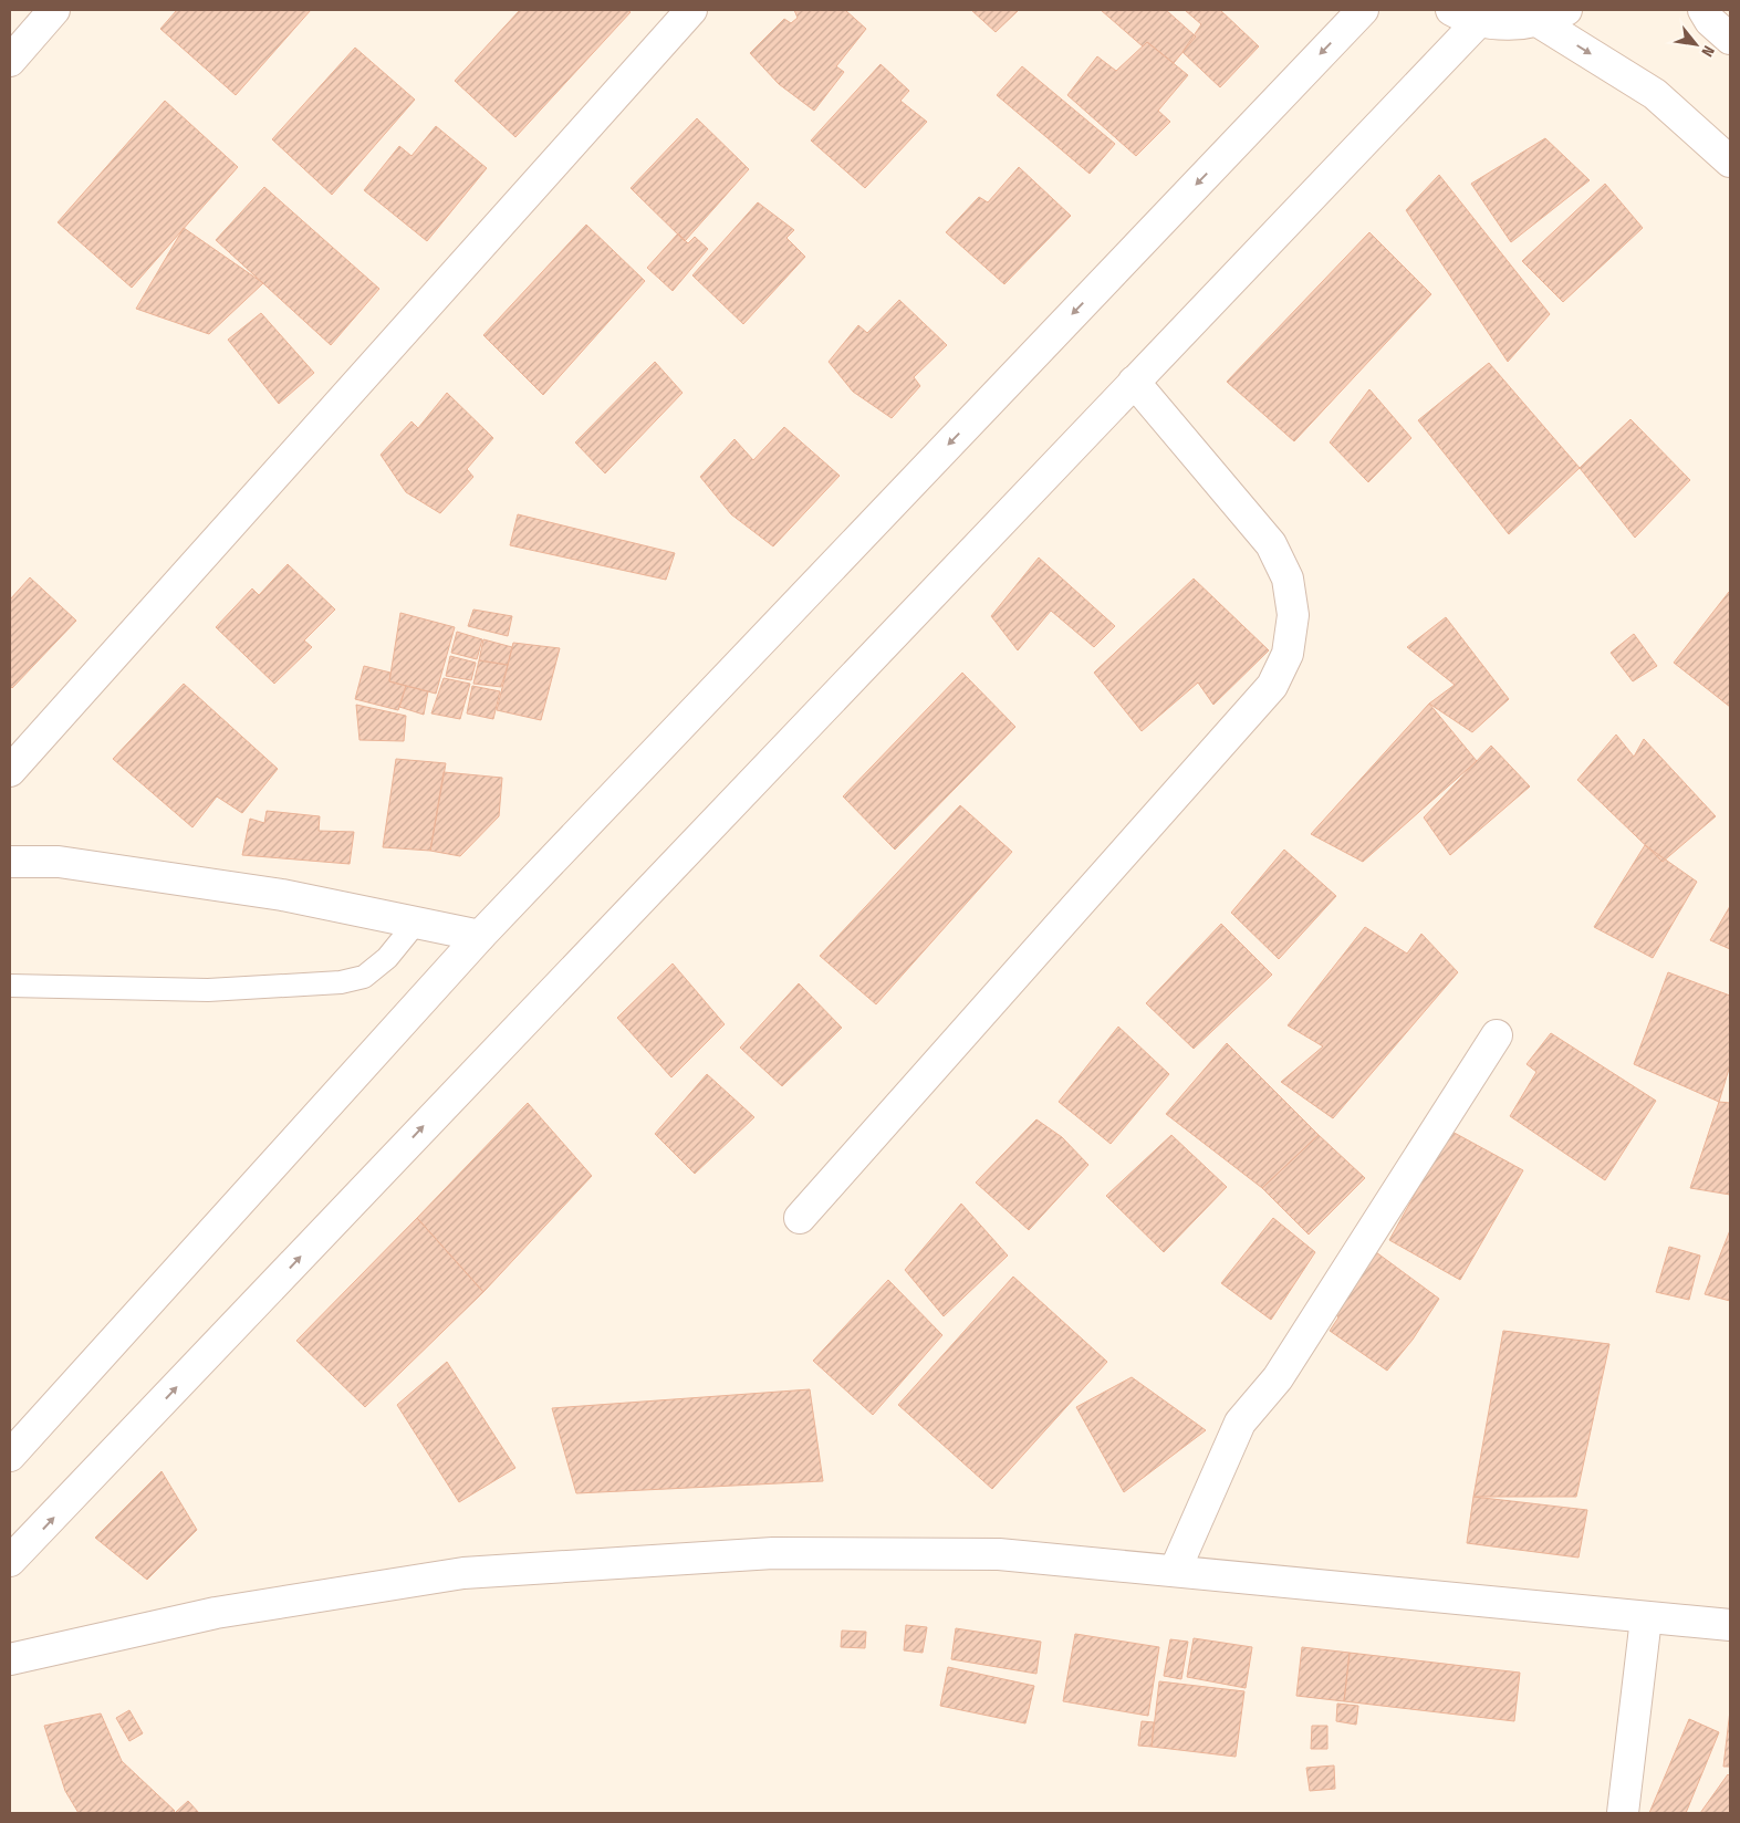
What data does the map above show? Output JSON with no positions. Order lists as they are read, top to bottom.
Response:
{
  "north": "bottom right"
}
